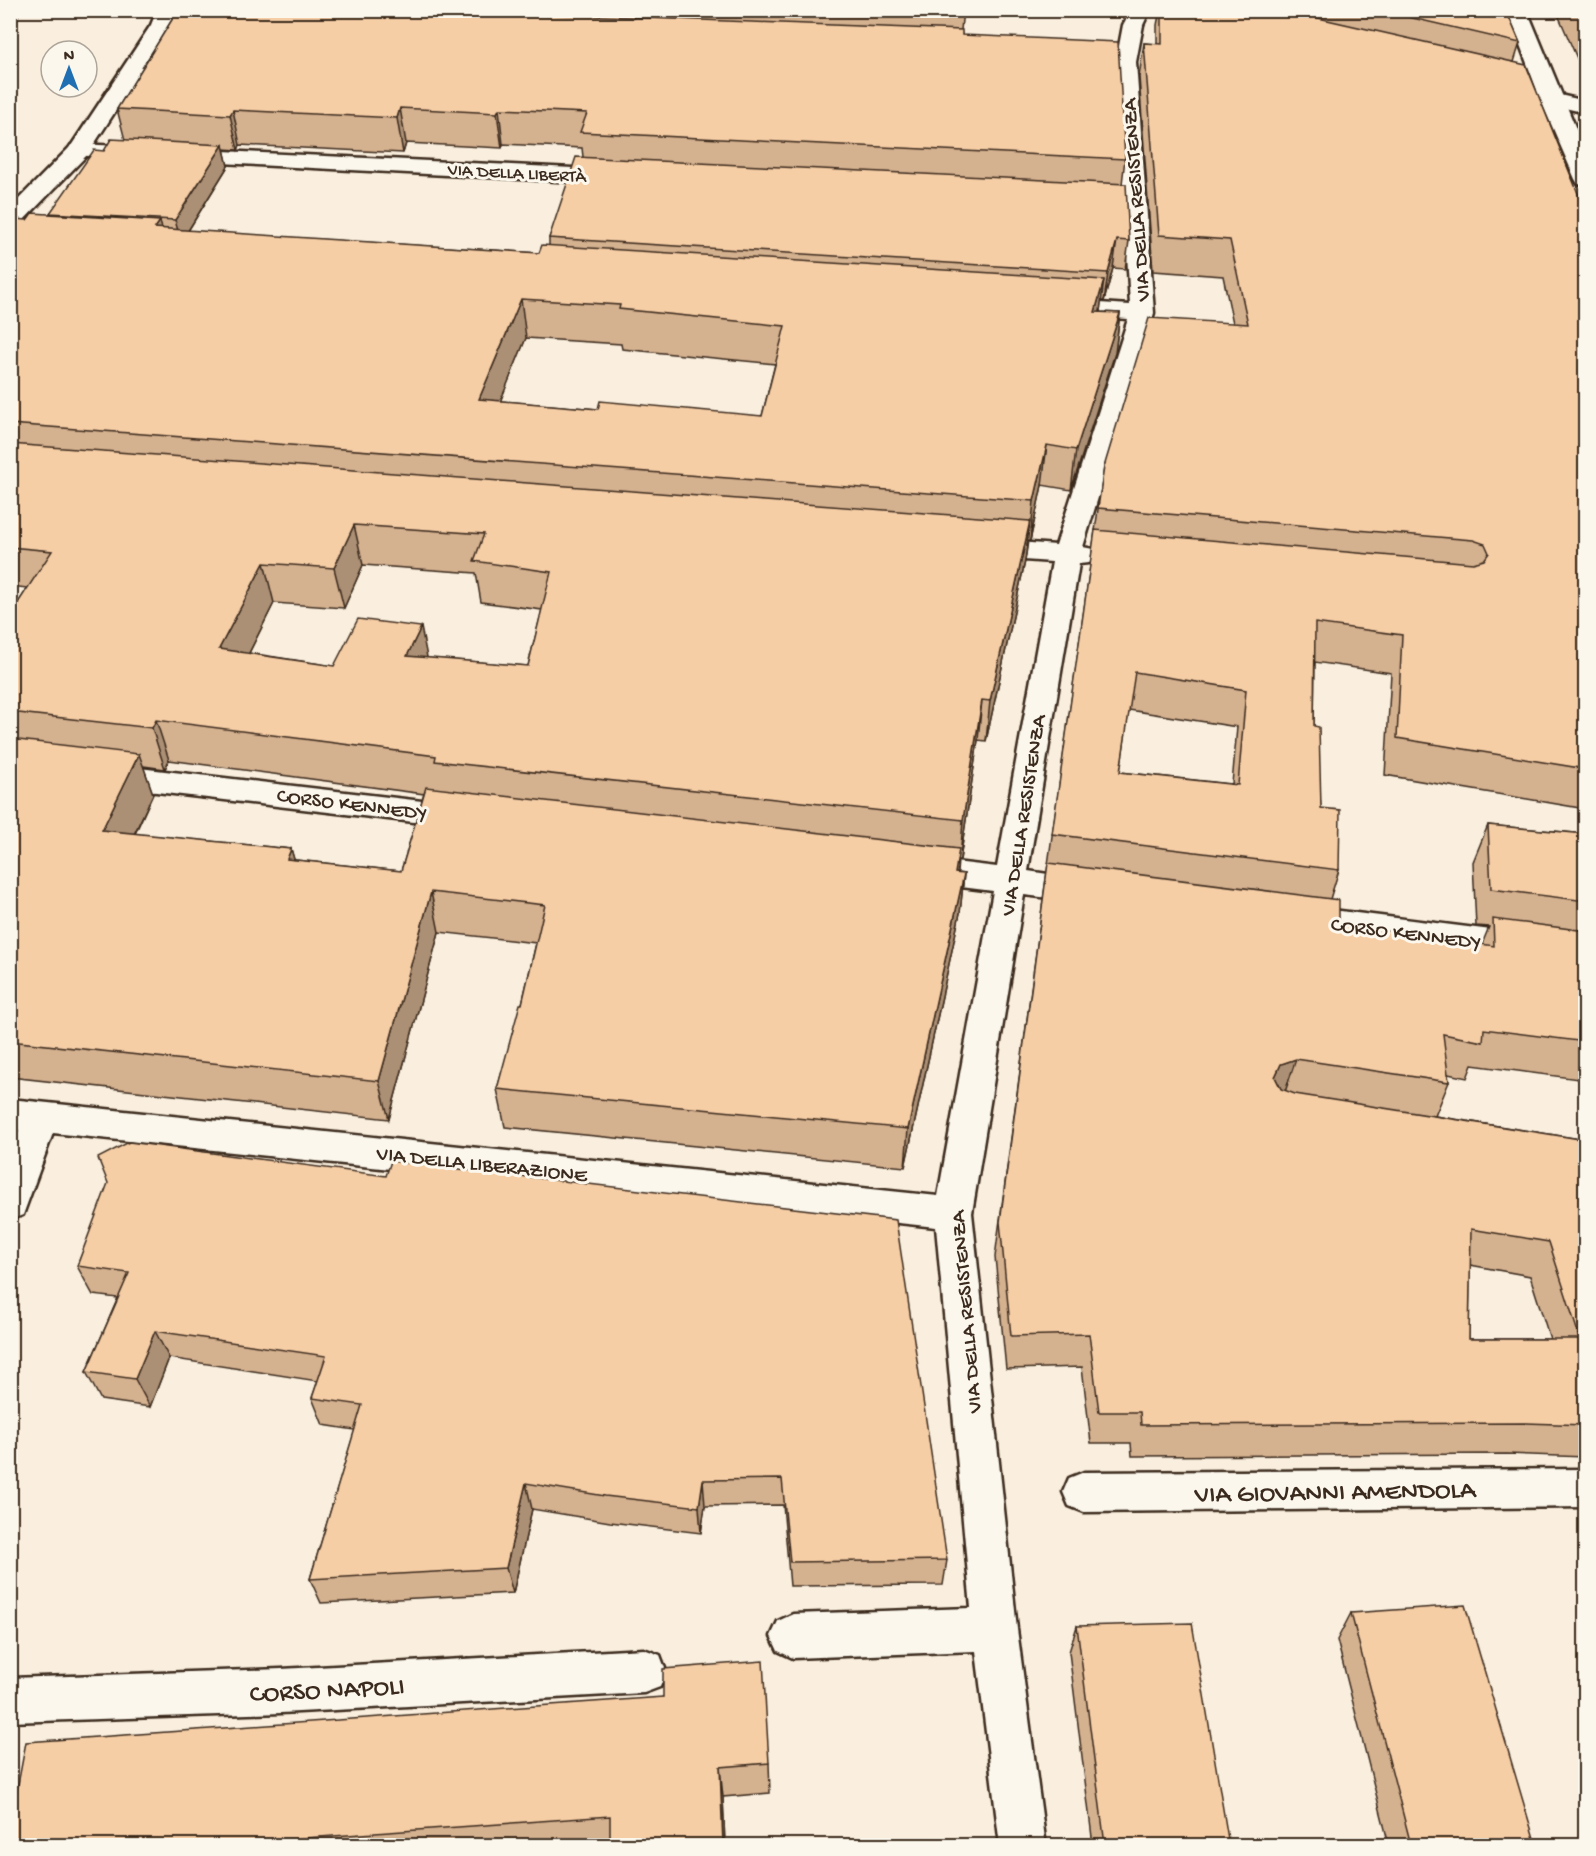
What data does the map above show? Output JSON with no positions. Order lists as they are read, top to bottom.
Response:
{
  "streets": {
    "street": [
      "VIA DELLA LIBERTÀ",
      "VIA DELLA RESISTENZA",
      "CORSO KENNEDY",
      "VIA DELLA LIBERAZIONE",
      "VIA GIOVANNI AMENDOLA",
      "CORSO NAPOLI"
    ]
  },
  "crossings": [
    ["VIA DELLA RESISTENZA", "VIA DELLA LIBERAZIONE"]
  ],
  "north": "top"
}
